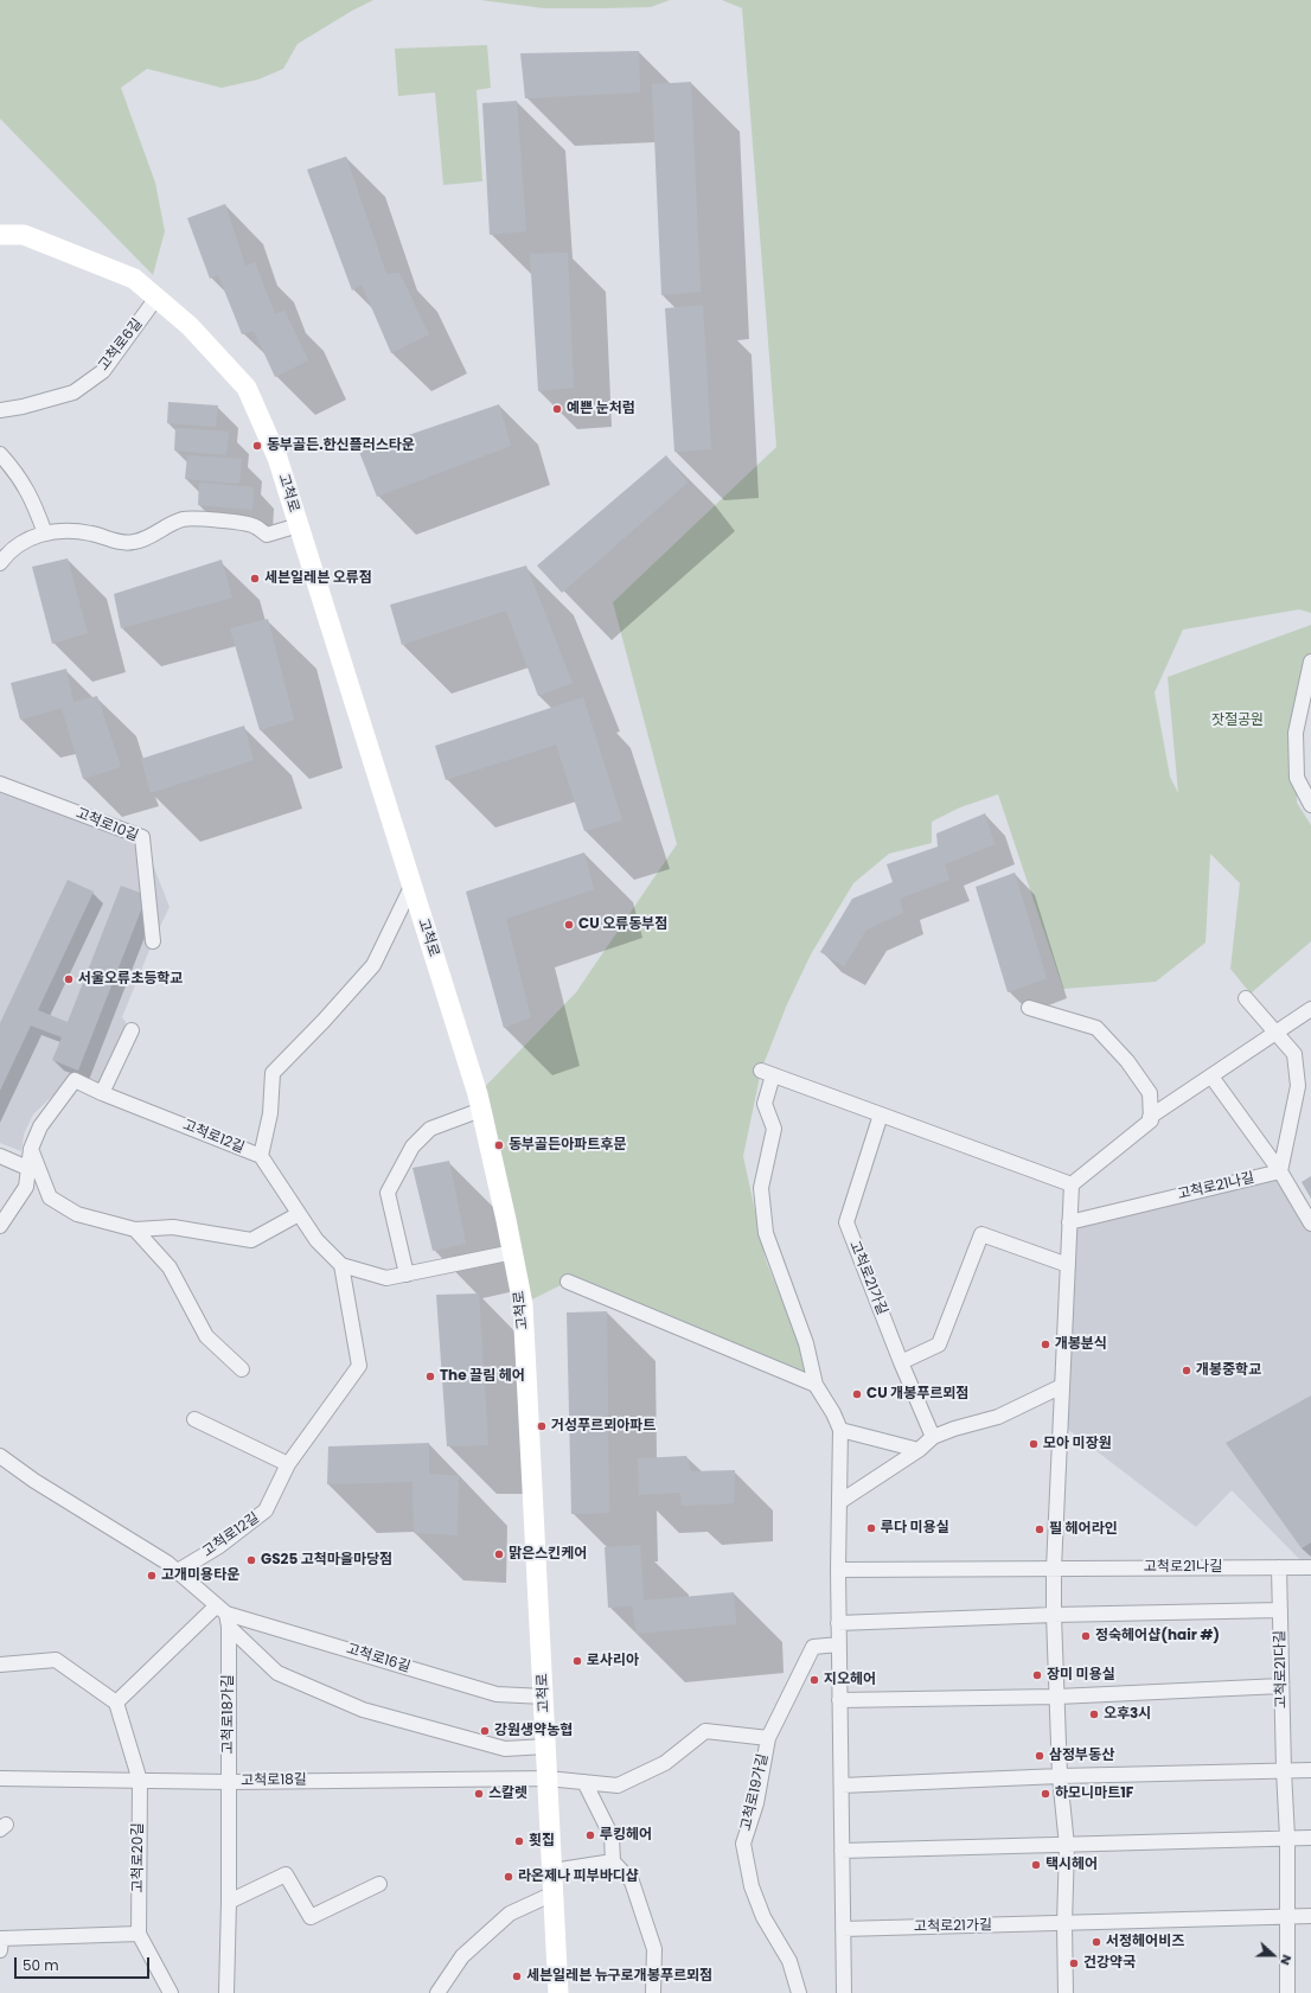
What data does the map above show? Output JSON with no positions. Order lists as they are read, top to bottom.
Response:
{
  "streets": {
    "main road": ["고척로"],
    "street": [
      "고척로6길",
      "고척로10길",
      "고척로12길",
      "고척로21나길",
      "고척로21가길",
      "고척로16길",
      "고척로21다길",
      "고척로18가길",
      "고척로18길",
      "고척로19가길",
      "고척로20길"
    ]
  },
  "crossings": [
    ["고척로6길", "고척로"],
    ["고척로", "고척로12길"],
    ["고척로", "고척로16길"],
    ["고척로", "고척로18길"],
    ["고척로12길", "고척로16길"],
    ["고척로21나길", "고척로21다길"],
    ["고척로16길", "고척로18가길"],
    ["고척로18가길", "고척로18길"],
    ["고척로18길", "고척로20길"]
  ],
  "parks": ["잣절공원"],
  "places": [
    "예쁜 눈처럼",
    "동부골든.한신플러스타운",
    "세븐일레븐 오류점",
    "CU 오류동부점",
    "서울오류초등학교",
    "동부골든아파트후문",
    "개봉분식",
    "개봉중학교",
    "The 끌림 헤어",
    "CU 개봉푸르뫼점",
    "거성푸르뫼아파트",
    "모아 미장원",
    "루다 미용실",
    "필 헤어라인",
    "맑은스킨케어",
    "GS25 고척마을마당점",
    "고개미용타운",
    "정숙헤어샵(hair #)",
    "로사리아",
    "장미 미용실",
    "지오헤어",
    "오후3시",
    "강원생약농협",
    "삼정부동산",
    "스칼렛",
    "하모니마트1F",
    "루킹헤어",
    "횟집",
    "택시헤어",
    "라온제나 피부바디샵",
    "서정헤어비즈",
    "건강약국",
    "세븐일레븐 뉴구로개봉푸르뫼점"
  ],
  "scale_bar": "50 m",
  "north": "right"
}
